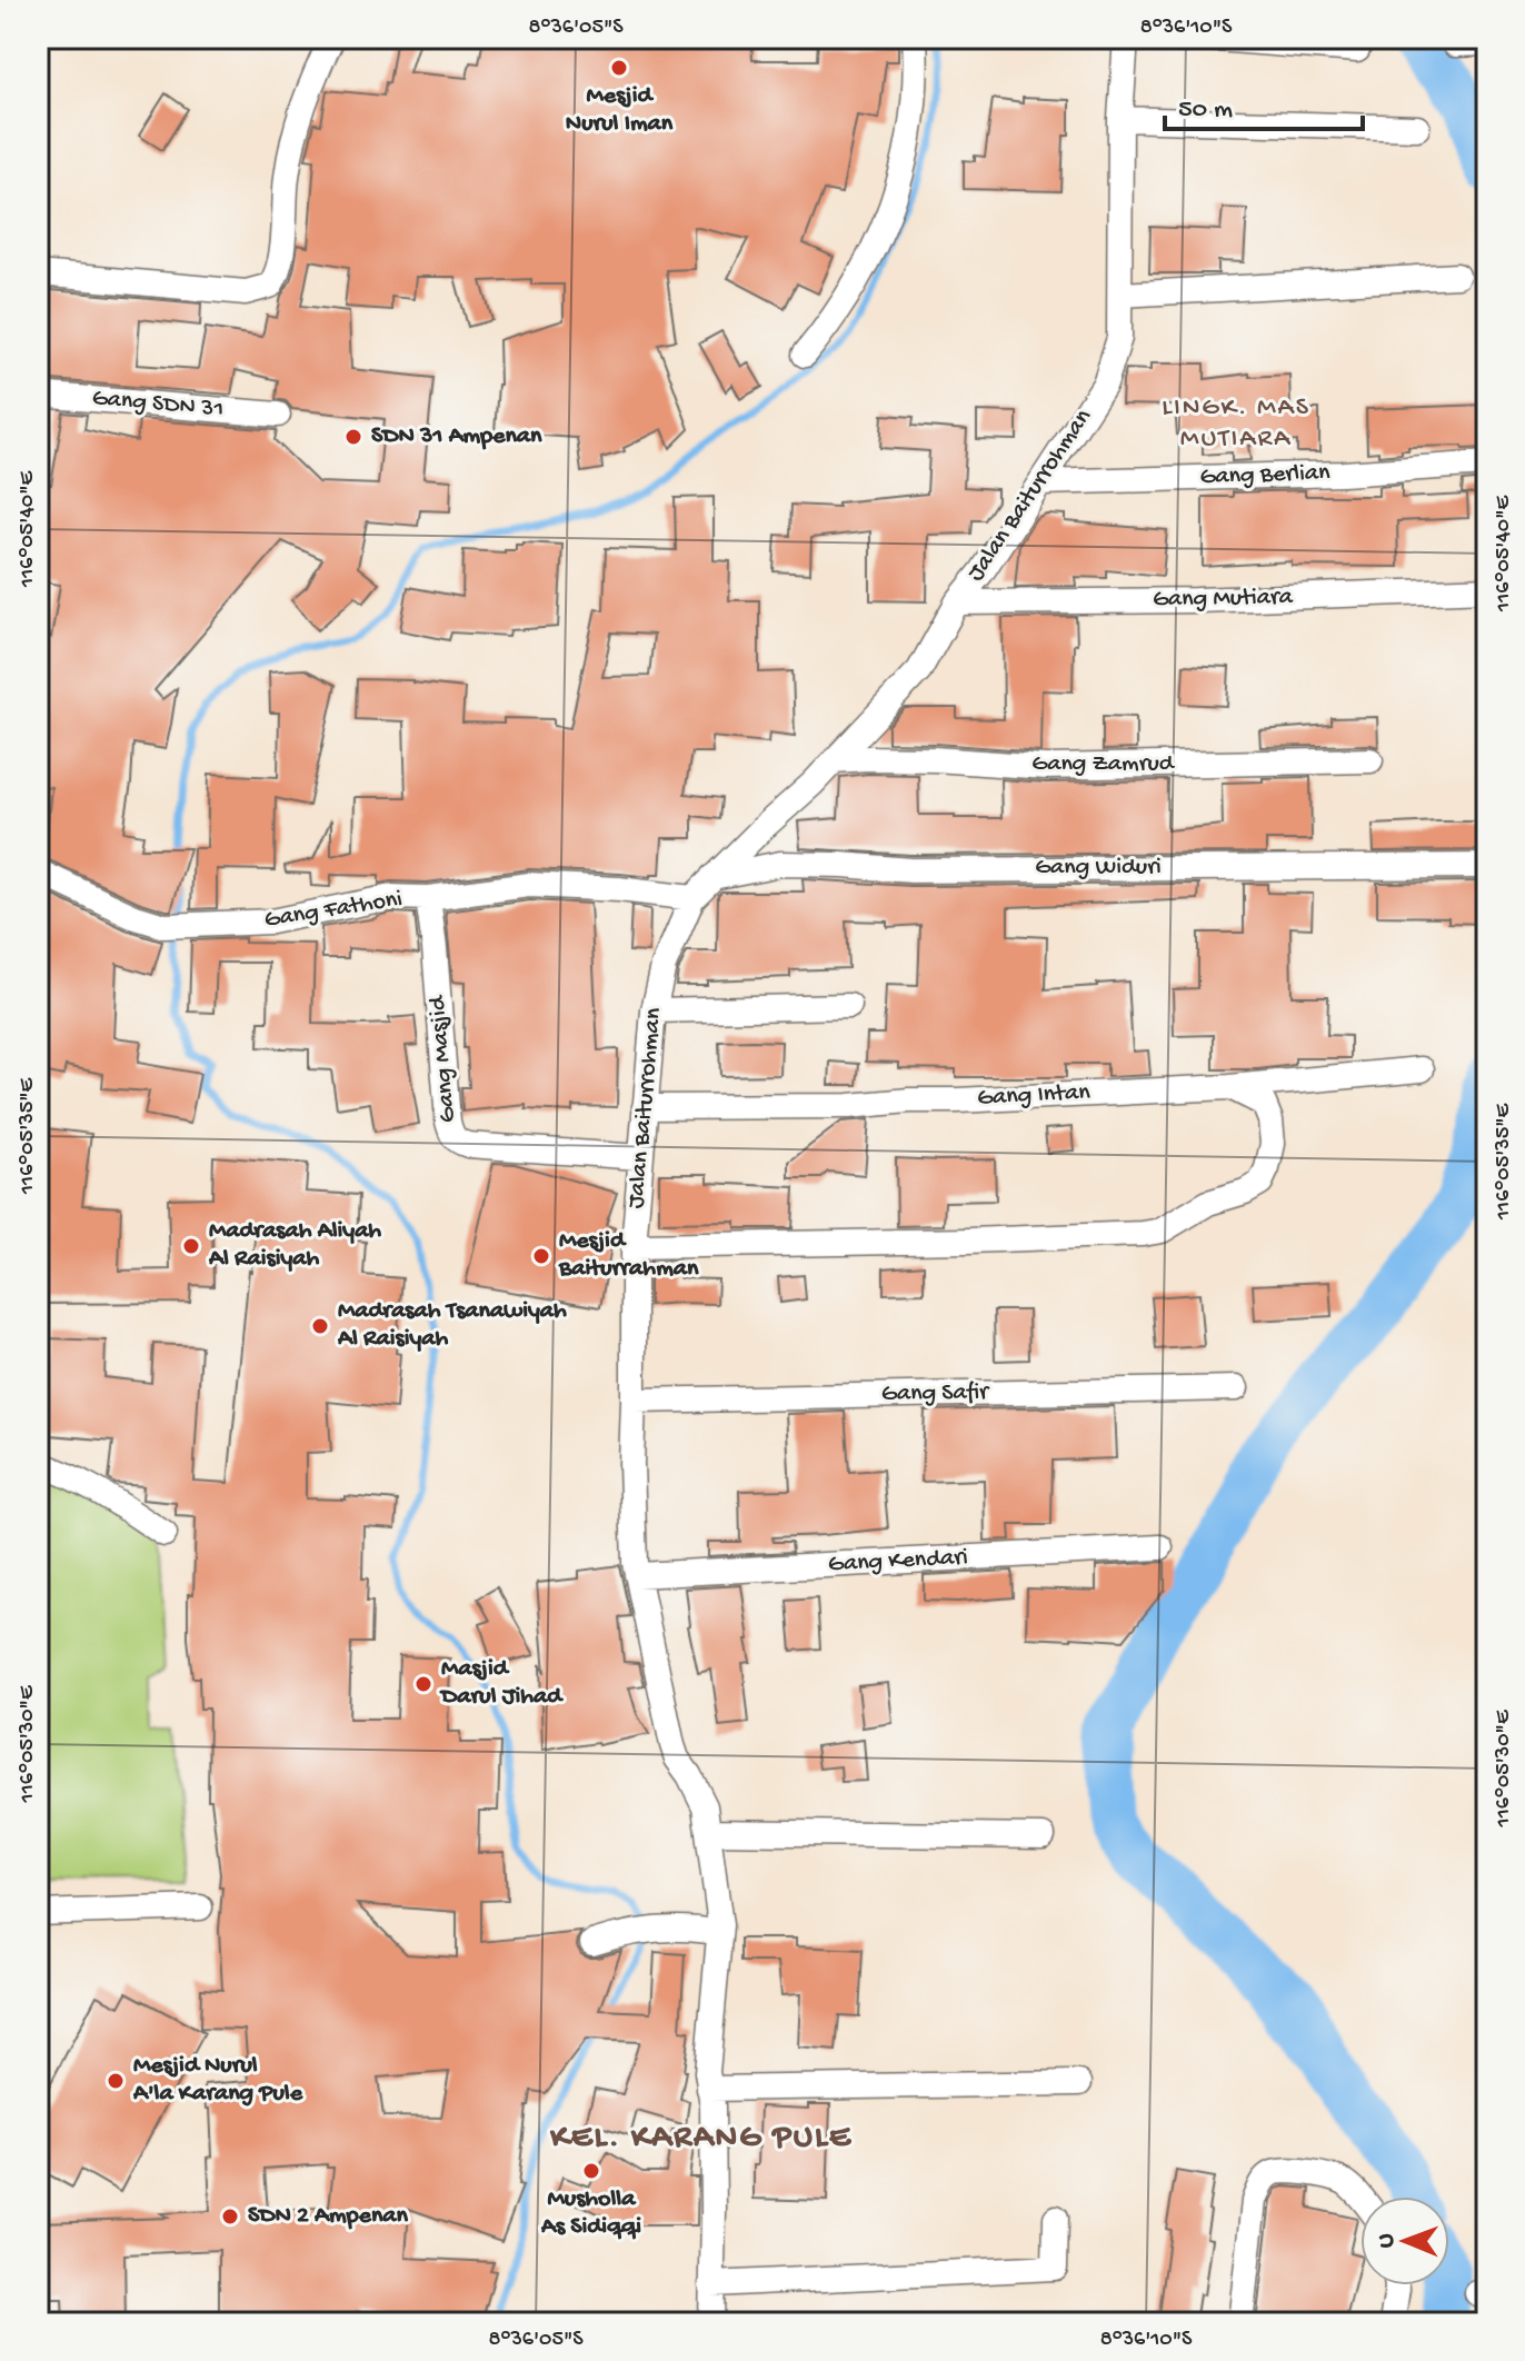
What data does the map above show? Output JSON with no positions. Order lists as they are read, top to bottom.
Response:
{
  "streets": {
    "street": [
      "Gang SDN 31",
      "Gang Berlian",
      "Jalan Baiturrohman",
      "Gang Mutiara",
      "Gang Zamrud",
      "Gang Widuri",
      "Gang Fathoni",
      "Gang Masjid",
      "Gang Intan",
      "Gang Safir",
      "Gang Kendari"
    ]
  },
  "crossings": [
    ["Gang Berlian", "Jalan Baiturrohman"],
    ["Jalan Baiturrohman", "Gang Mutiara"],
    ["Jalan Baiturrohman", "Gang Zamrud"],
    ["Jalan Baiturrohman", "Gang Widuri"],
    ["Jalan Baiturrohman", "Gang Fathoni"],
    ["Jalan Baiturrohman", "Gang Masjid"],
    ["Jalan Baiturrohman", "Gang Intan"],
    ["Jalan Baiturrohman", "Gang Safir"],
    ["Jalan Baiturrohman", "Gang Kendari"],
    ["Gang Fathoni", "Gang Masjid"]
  ],
  "districts": ["LINGK. MAS MUTIARA", "KEL. KARANG PULE"],
  "places": [
    "Mesjid Nurul Iman",
    "SDN 31 Ampenan",
    "Madrasah Aliyah Al Raisiyah",
    "Mesjid Baiturrahman",
    "Madrasah Tsanawiyah Al Raisiyah",
    "Masjid Darul Jihad",
    "Mesjid Nurul A'la Karang Pule",
    "Musholla As Sidiqqi",
    "SDN 2 Ampenan"
  ],
  "scale_bar": "50 m",
  "north": "left",
  "coordinates": [
    "8°36'05\"S",
    "8°36'10\"S",
    "116°05'40\"E",
    "116°05'35\"E",
    "116°05'30\"E"
  ]
}
